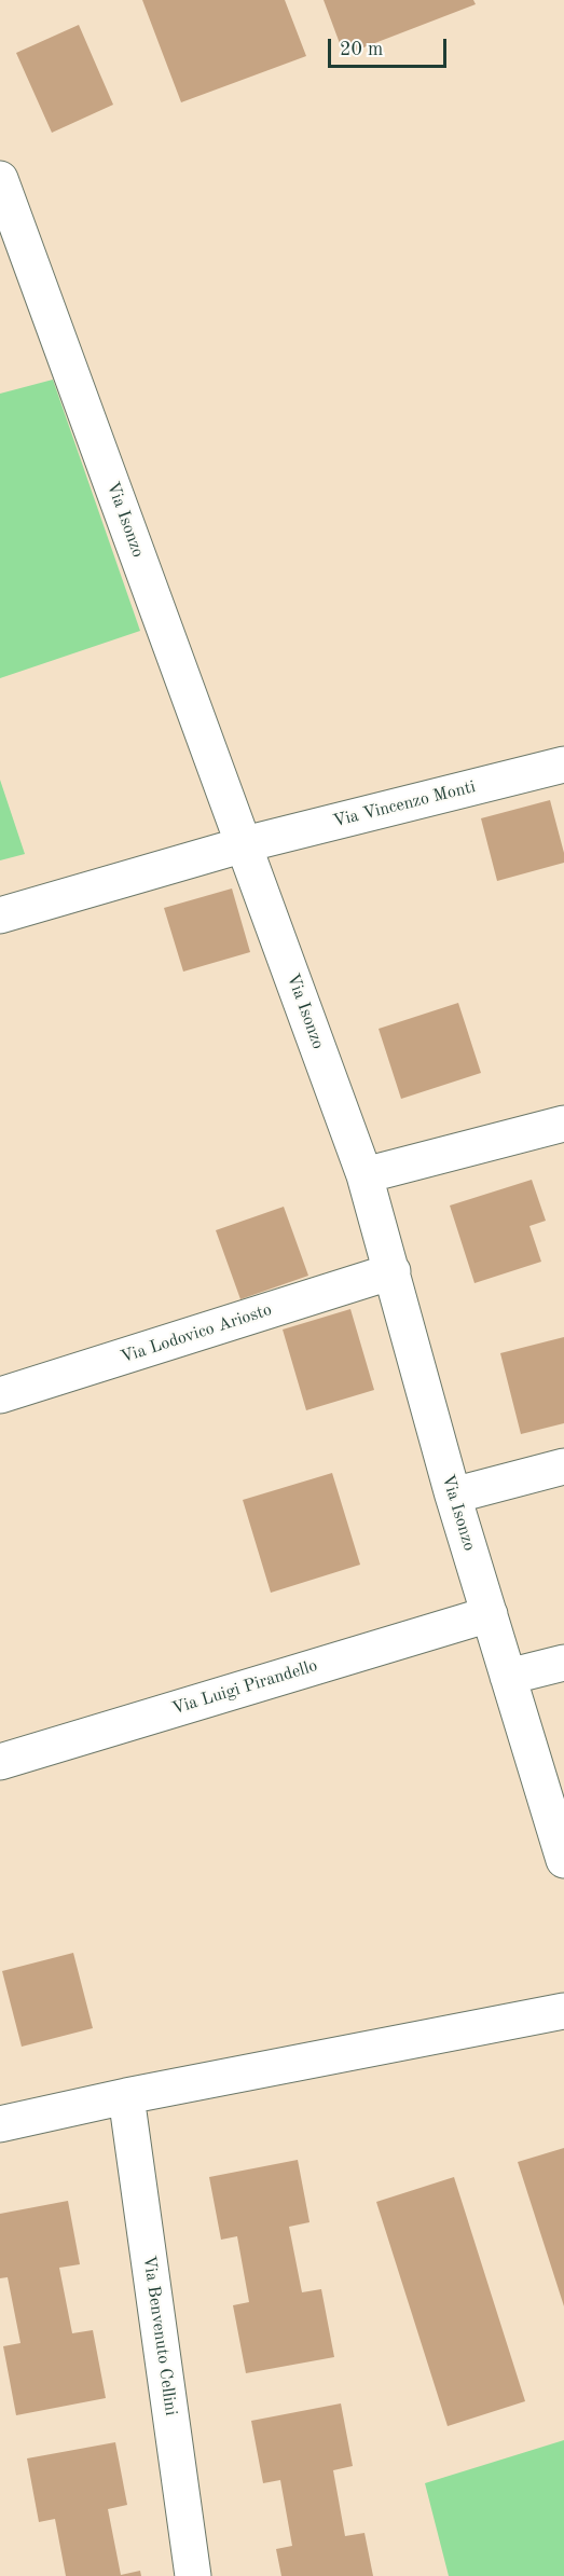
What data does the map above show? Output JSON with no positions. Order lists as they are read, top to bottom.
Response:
{
  "streets": {
    "street": [
      "Via Isonzo",
      "Via Vincenzo Monti",
      "Via Lodovico Ariosto",
      "Via Luigi Pirandello",
      "Via Benvenuto Cellini"
    ]
  },
  "crossings": [
    ["Via Isonzo", "Via Vincenzo Monti"],
    ["Via Isonzo", "Via Lodovico Ariosto"],
    ["Via Isonzo", "Via Luigi Pirandello"]
  ],
  "scale_bar": "20 m"
}
